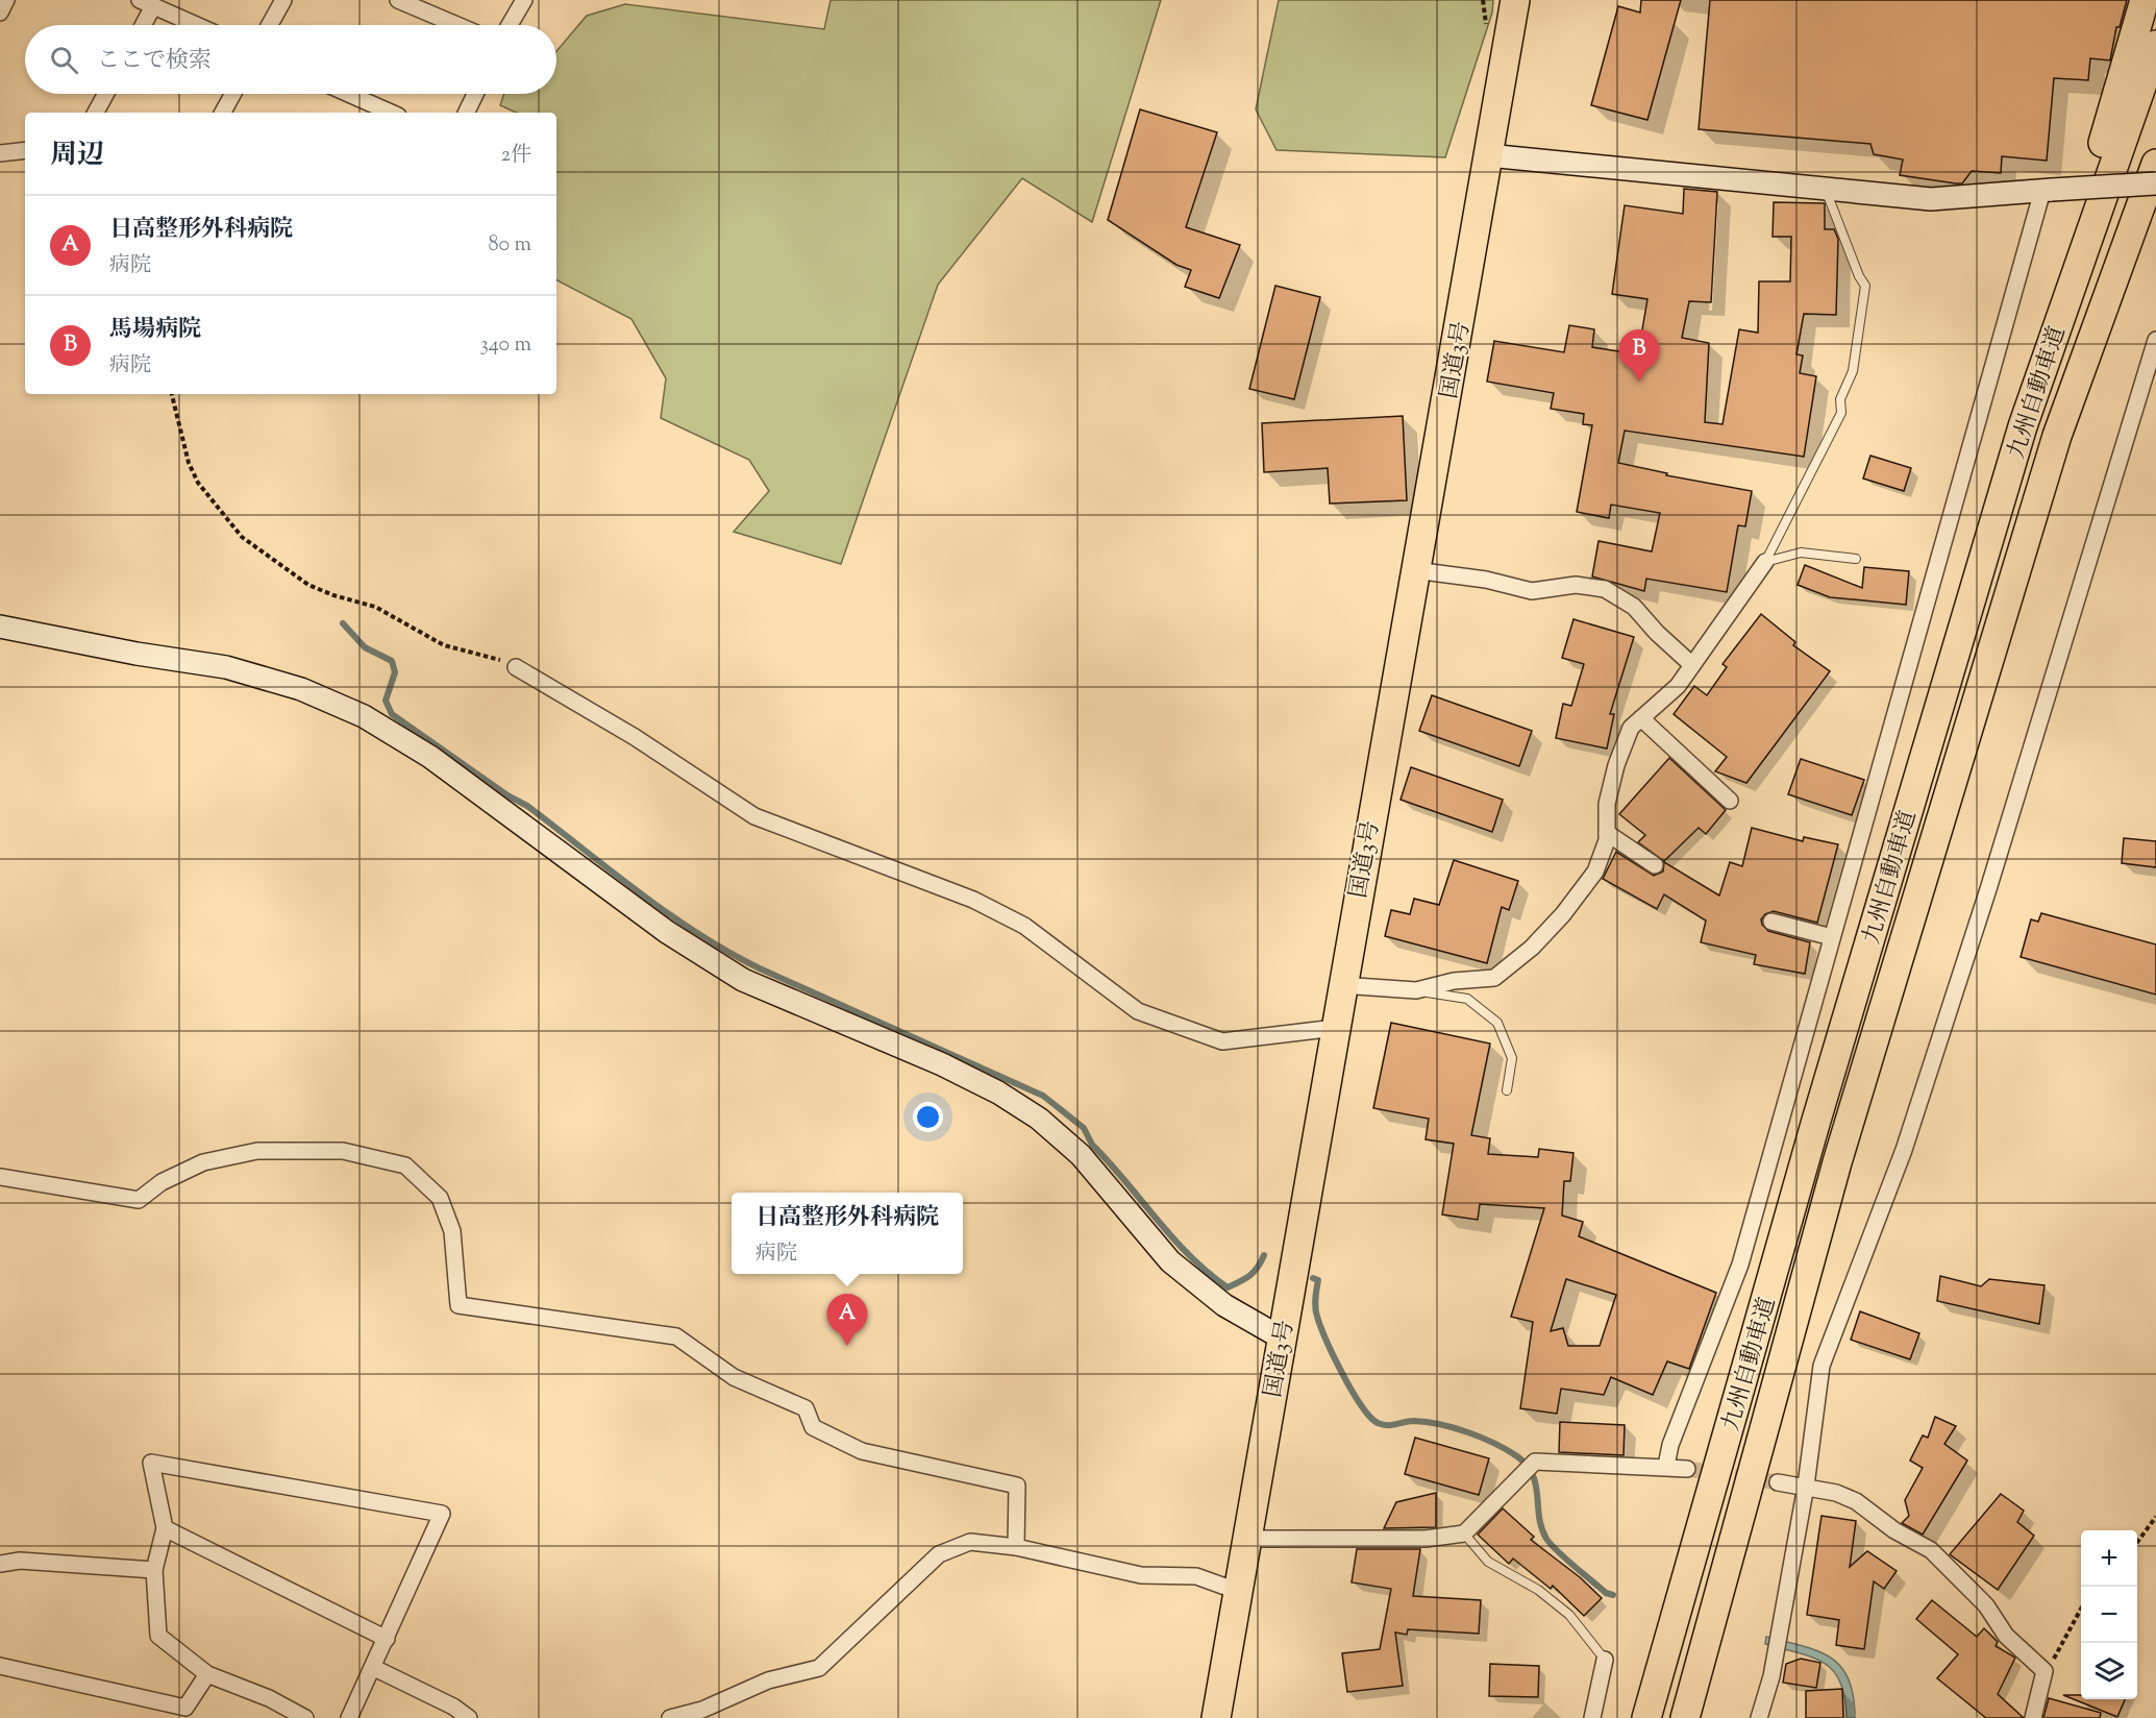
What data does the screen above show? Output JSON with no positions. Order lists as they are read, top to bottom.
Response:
{
  "streets": {
    "highway": ["国道3号", "九州自動車道"]
  },
  "page": {
    "search": "ここで検索",
    "heading": ["周辺", "2件"],
    "list": [
      {
        "mark": "A",
        "name": "日高整形外科病院",
        "note": "病院",
        "value": "80 m"
      },
      {
        "mark": "B",
        "name": "馬場病院",
        "note": "病院",
        "value": "340 m"
      }
    ],
    "pins": ["B", "A"],
    "popup": ["日高整形外科病院", "病院"],
    "map_buttons": ["+", "−"]
  }
}
